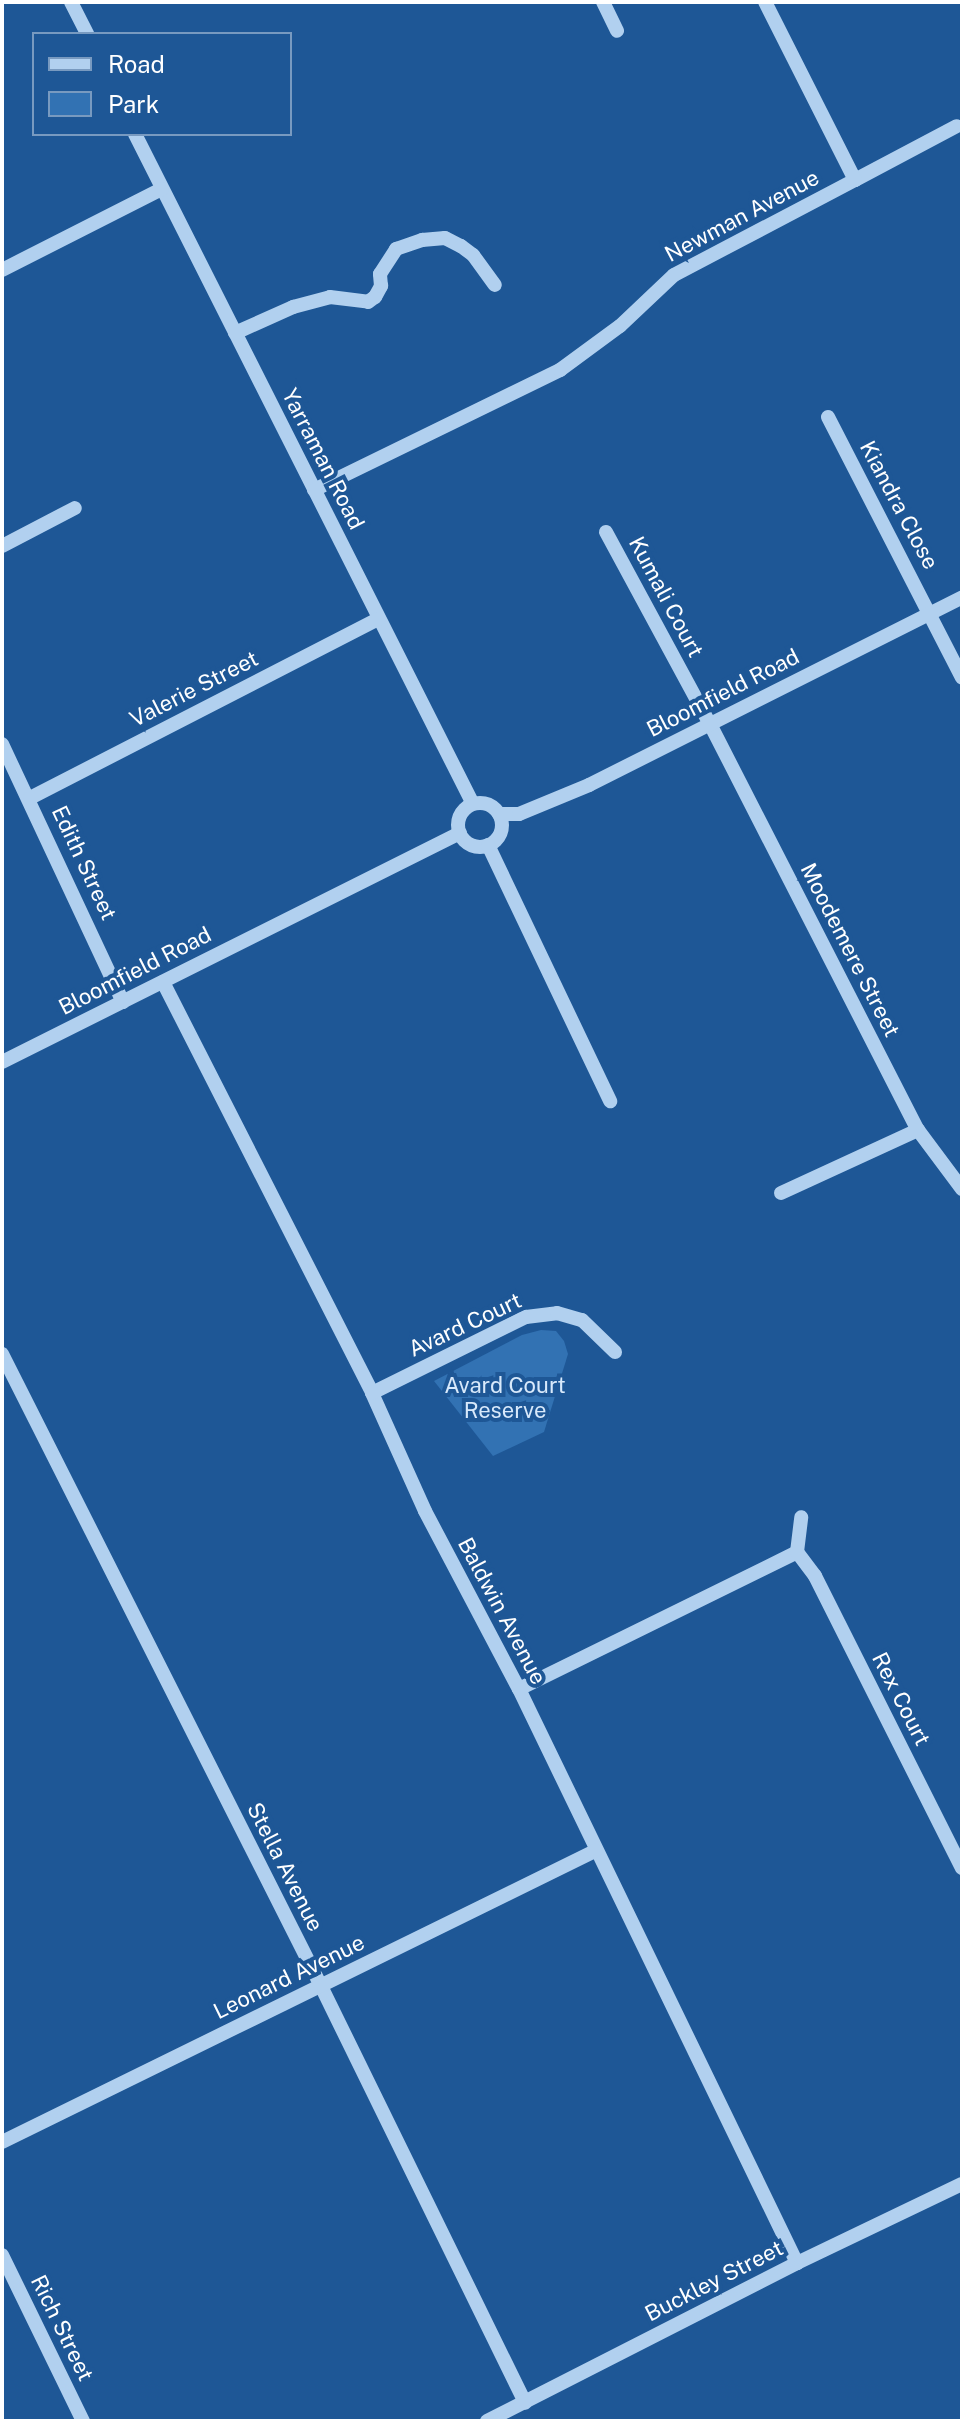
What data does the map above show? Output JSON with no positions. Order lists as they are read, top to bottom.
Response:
{
  "streets": {
    "street": [
      "Newman Avenue",
      "Yarraman Road",
      "Kiandra Close",
      "Kumali Court",
      "Valerie Street",
      "Bloomfield Road",
      "Edith Street",
      "Moodemere Street",
      "Avard Court",
      "Baldwin Avenue",
      "Rex Court",
      "Stella Avenue",
      "Leonard Avenue",
      "Buckley Street",
      "Rich Street"
    ]
  },
  "crossings": [
    ["Newman Avenue", "Yarraman Road"],
    ["Yarraman Road", "Valerie Street"],
    ["Yarraman Road", "Bloomfield Road"],
    ["Kiandra Close", "Bloomfield Road"],
    ["Kumali Court", "Bloomfield Road"],
    ["Kumali Court", "Moodemere Street"],
    ["Valerie Street", "Edith Street"],
    ["Bloomfield Road", "Edith Street"],
    ["Bloomfield Road", "Moodemere Street"],
    ["Bloomfield Road", "Baldwin Avenue"],
    ["Avard Court", "Baldwin Avenue"],
    ["Baldwin Avenue", "Leonard Avenue"],
    ["Baldwin Avenue", "Buckley Street"],
    ["Stella Avenue", "Leonard Avenue"],
    ["Stella Avenue", "Buckley Street"]
  ],
  "parks": ["Avard Court Reserve"],
  "legend": ["Road", "Park"]
}
